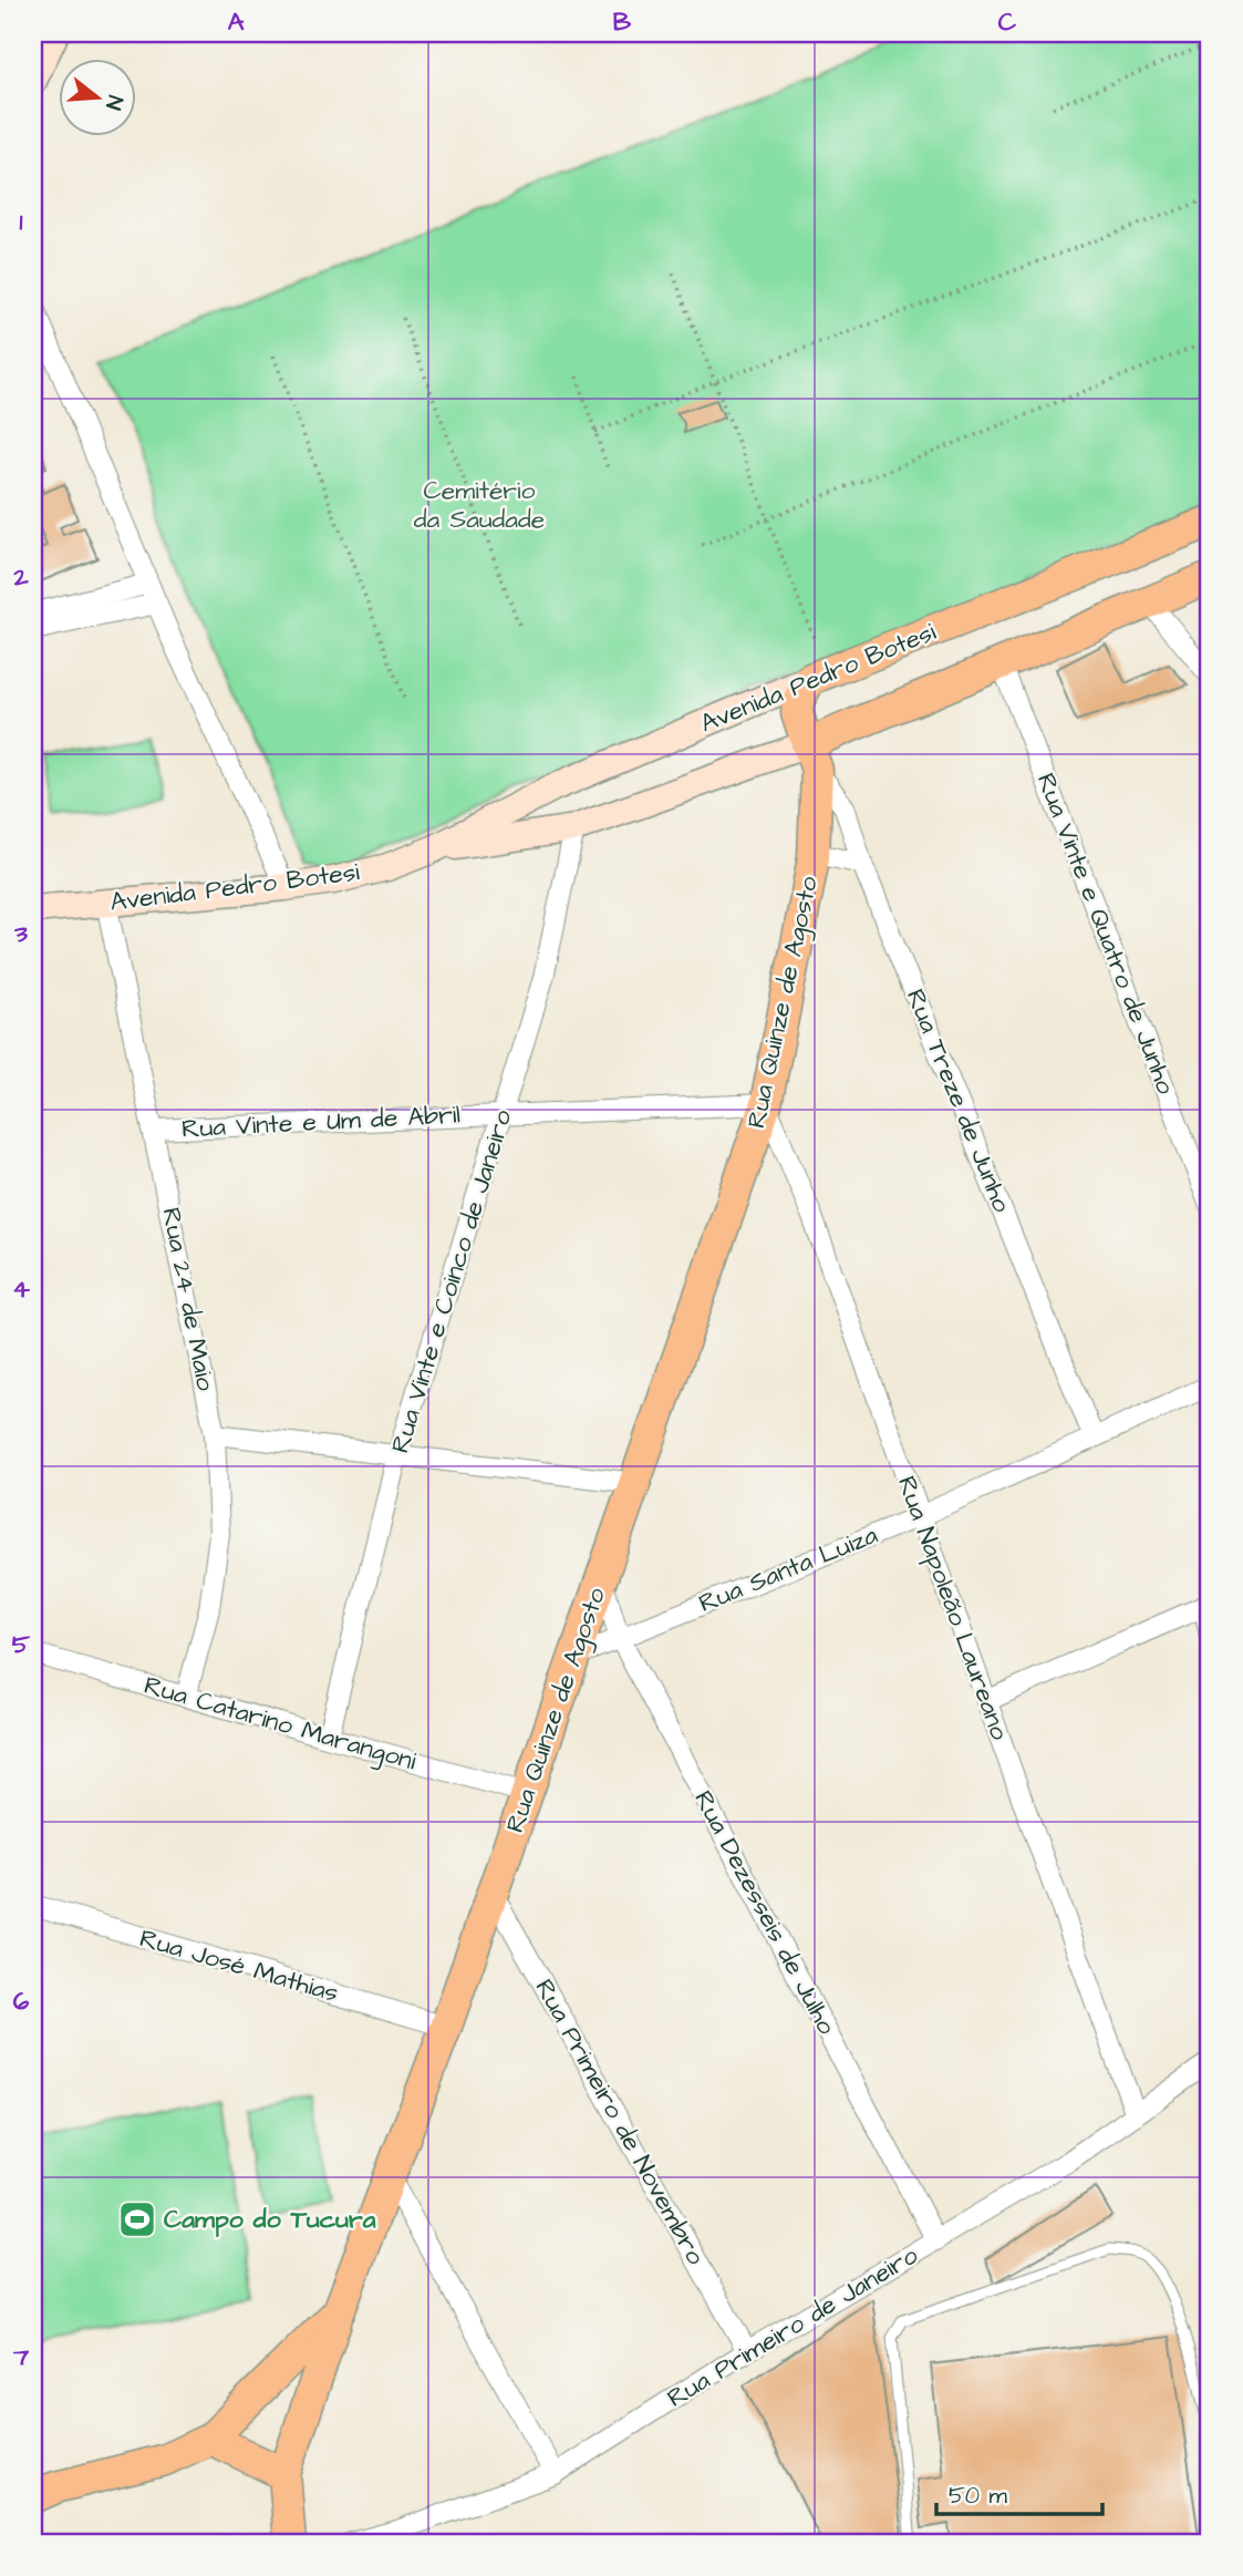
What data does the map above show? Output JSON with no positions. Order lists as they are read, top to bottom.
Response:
{
  "streets": {
    "main road": ["Avenida Pedro Botesi", "Rua Quinze de Agosto"],
    "street": [
      "Rua Vinte e Quatro de Junho",
      "Rua Treze de Junho",
      "Rua Vinte e Um de Abril",
      "Rua Vinte e Coinco de Janeiro",
      "Rua 24 de Maio",
      "Rua Santa Luiza",
      "Rua Napoleão Laureano",
      "Rua Catarino Marangoni",
      "Rua Dezesseis de Julho",
      "Rua José Mathias",
      "Rua Primeiro de Novembro",
      "Rua Primeiro de Janeiro"
    ]
  },
  "crossings": [
    ["Avenida Pedro Botesi", "Rua Vinte e Quatro de Junho"],
    ["Avenida Pedro Botesi", "Rua Quinze de Agosto"],
    ["Avenida Pedro Botesi", "Rua Treze de Junho"],
    ["Avenida Pedro Botesi", "Rua Vinte e Coinco de Janeiro"],
    ["Avenida Pedro Botesi", "Rua 24 de Maio"],
    ["Rua Quinze de Agosto", "Rua Treze de Junho"],
    ["Rua Quinze de Agosto", "Rua Vinte e Um de Abril"],
    ["Rua Quinze de Agosto", "Rua Santa Luiza"],
    ["Rua Quinze de Agosto", "Rua Napoleão Laureano"],
    ["Rua Quinze de Agosto", "Rua Catarino Marangoni"],
    ["Rua Quinze de Agosto", "Rua Dezesseis de Julho"],
    ["Rua Quinze de Agosto", "Rua José Mathias"],
    ["Rua Quinze de Agosto", "Rua Primeiro de Novembro"],
    ["Rua Treze de Junho", "Rua Santa Luiza"],
    ["Rua Vinte e Um de Abril", "Rua Vinte e Coinco de Janeiro"],
    ["Rua Vinte e Um de Abril", "Rua 24 de Maio"],
    ["Rua Vinte e Um de Abril", "Rua Napoleão Laureano"],
    ["Rua Vinte e Coinco de Janeiro", "Rua Catarino Marangoni"],
    ["Rua 24 de Maio", "Rua Catarino Marangoni"],
    ["Rua Santa Luiza", "Rua Napoleão Laureano"],
    ["Rua Santa Luiza", "Rua Dezesseis de Julho"],
    ["Rua Napoleão Laureano", "Rua Primeiro de Janeiro"],
    ["Rua Dezesseis de Julho", "Rua Primeiro de Janeiro"],
    ["Rua Primeiro de Novembro", "Rua Primeiro de Janeiro"]
  ],
  "parks": ["Cemitério da Saudade"],
  "places": {
    "sports": ["Campo do Tucura"]
  },
  "scale_bar": "50 m",
  "north": "right",
  "grid": {
    "columns": ["A", "B", "C"],
    "rows": [
      "1",
      "2",
      "3",
      "4",
      "5",
      "6",
      "7"
    ]
  }
}
